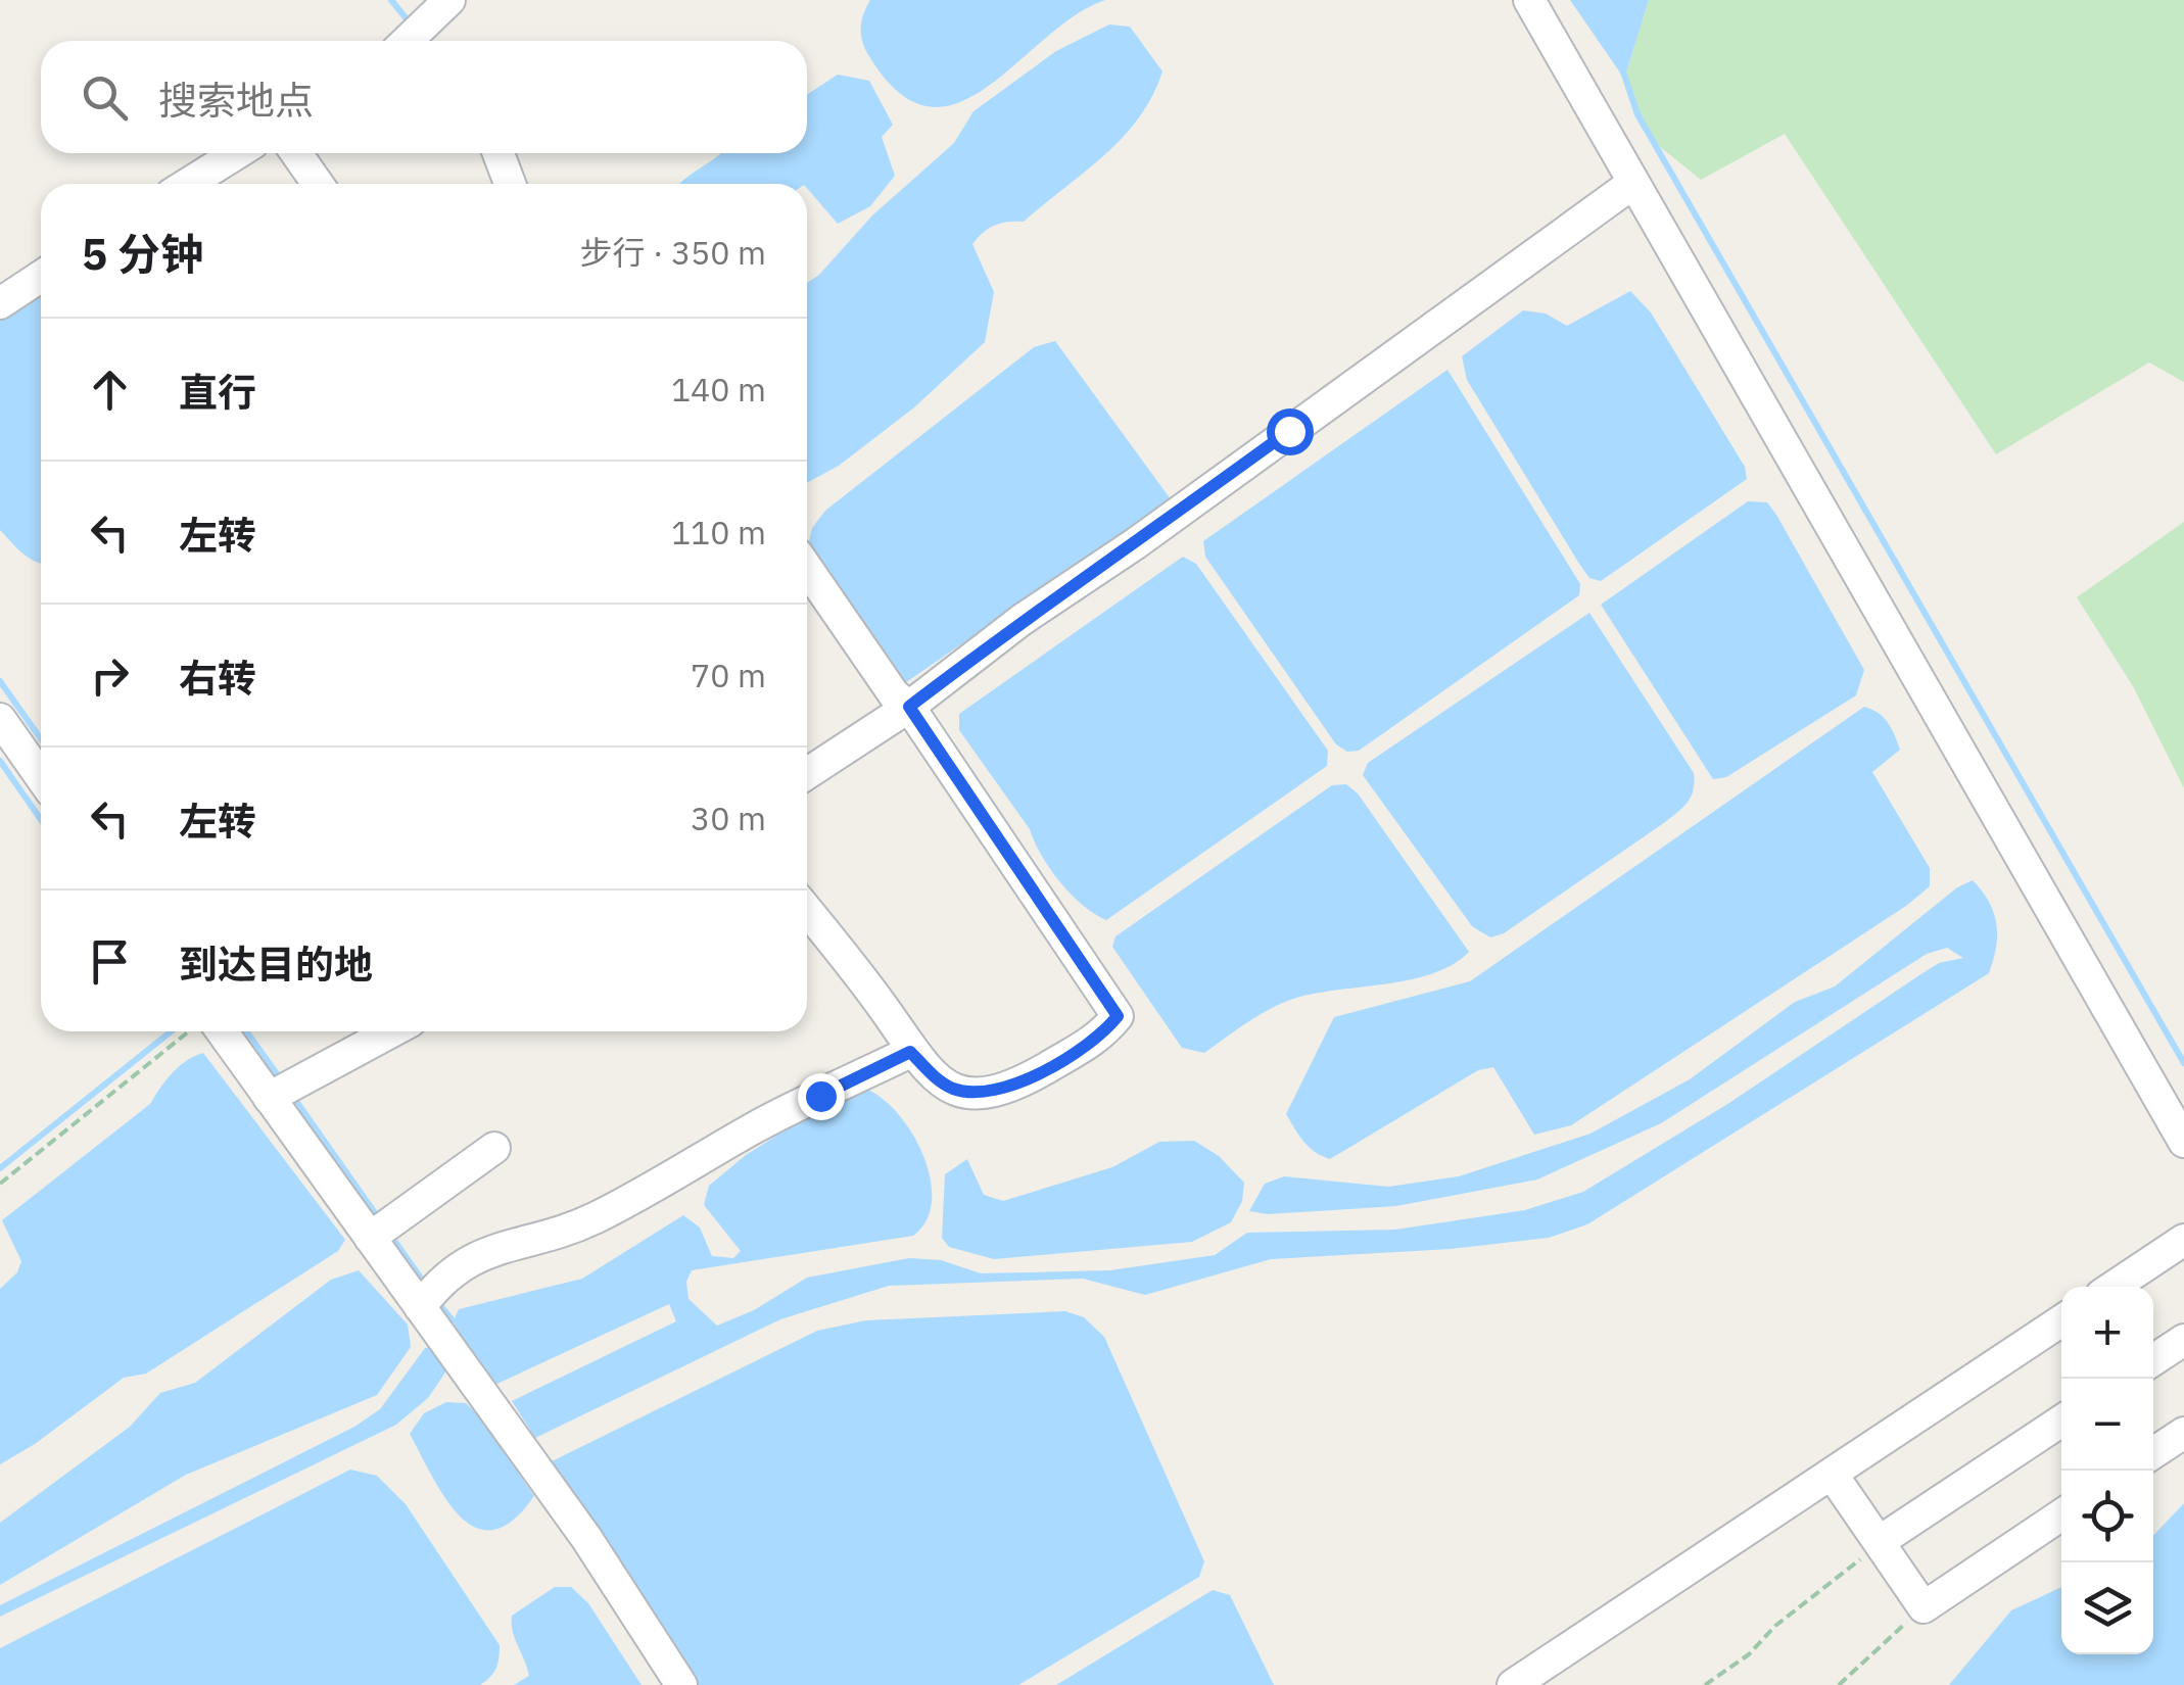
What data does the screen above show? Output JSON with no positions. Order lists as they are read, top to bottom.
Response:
{
  "page": {
    "search": "搜索地点",
    "heading": ["5 分钟", "步行 · 350 m"],
    "list": [
      ["直行", "140 m"],
      ["左转", "110 m"],
      ["右转", "70 m"],
      ["左转", "30 m"],
      "到达目的地"
    ],
    "map_buttons": ["+", "−"]
  }
}
